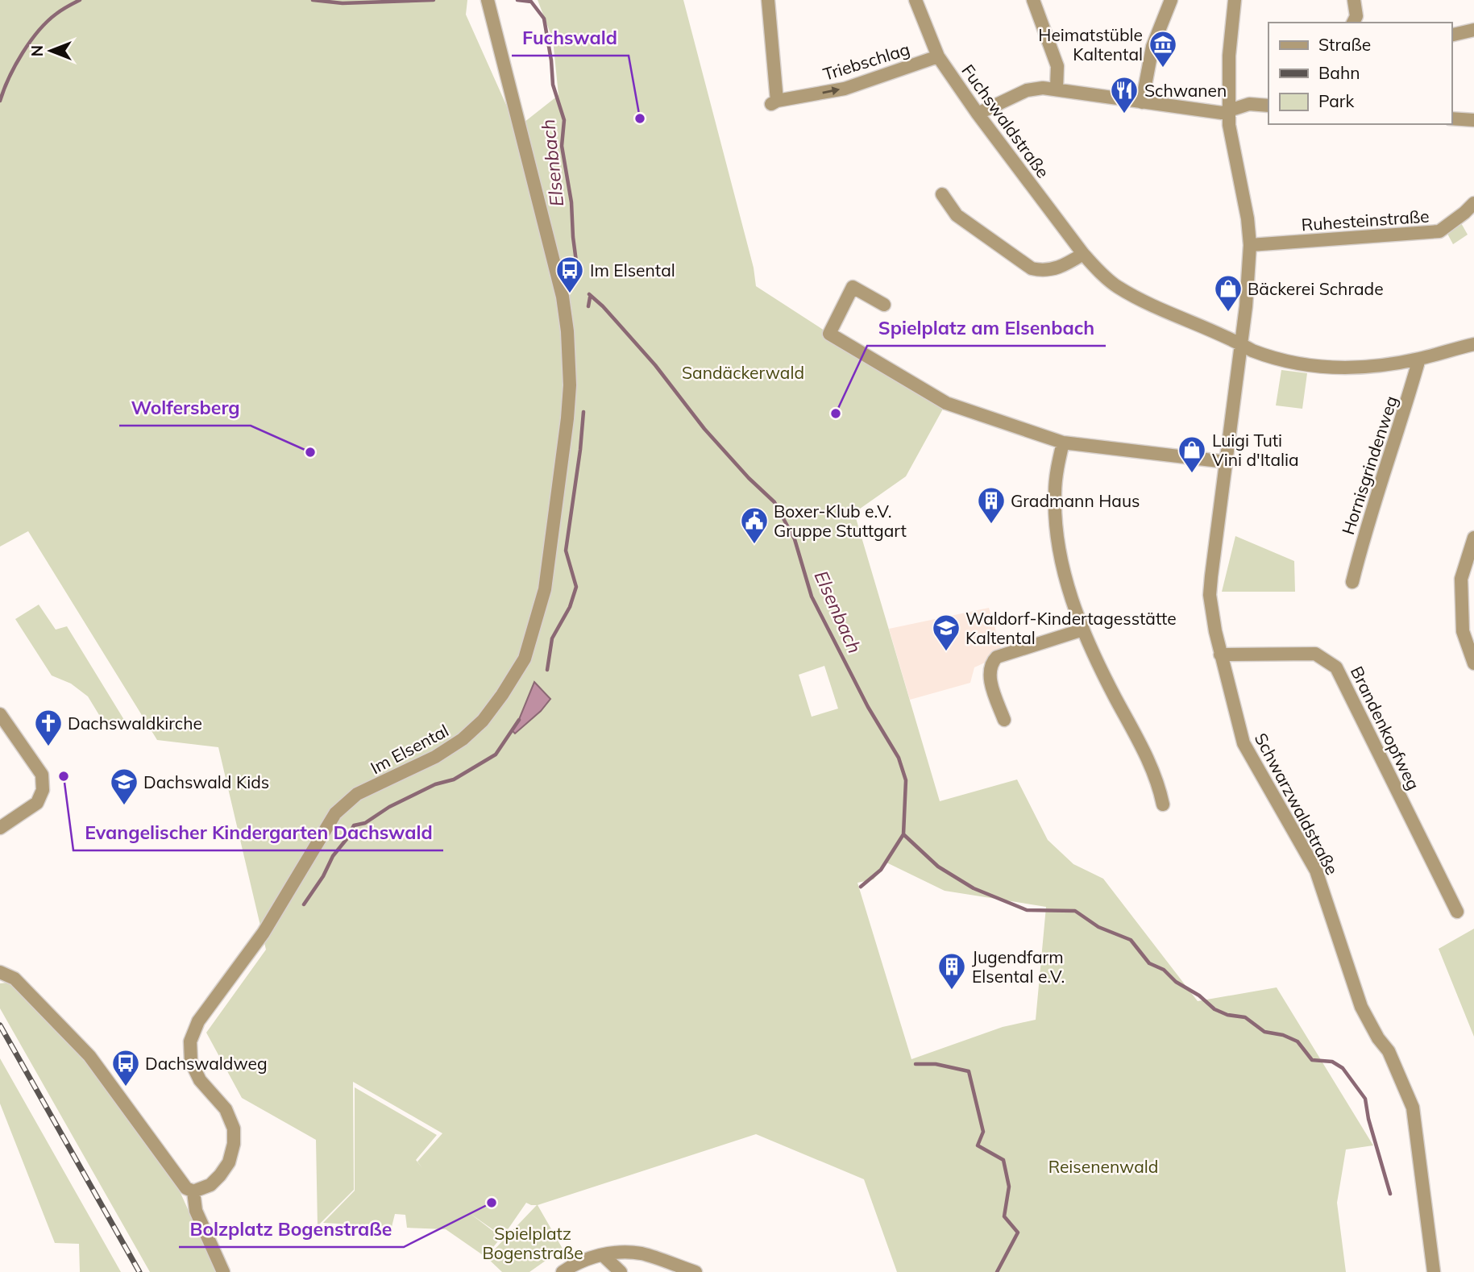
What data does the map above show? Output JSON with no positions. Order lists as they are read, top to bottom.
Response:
{
  "streets": {
    "street": [
      "Triebschlag",
      "Fuchswaldstraße",
      "Ruhesteinstraße",
      "Hornisgrindenweg",
      "Brandenkopfweg",
      "Im Elsental",
      "Schwarzwaldstraße"
    ]
  },
  "crossings": [
    ["Triebschlag", "Fuchswaldstraße"],
    ["Fuchswaldstraße", "Hornisgrindenweg"],
    ["Fuchswaldstraße", "Schwarzwaldstraße"],
    ["Ruhesteinstraße", "Schwarzwaldstraße"],
    ["Brandenkopfweg", "Schwarzwaldstraße"]
  ],
  "water": ["Elsenbach"],
  "parks": ["Sandäckerwald", "Reisenenwald", "Spielplatz Bogenstraße"],
  "places": {
    "museum": ["Heimatstüble Kaltental"],
    "restaurant": ["Schwanen"],
    "other": [
      "Fuchswald",
      "Spielplatz am Elsenbach",
      "Wolfersberg",
      "Evangelischer Kindergarten Dachswald",
      "Bolzplatz Bogenstraße"
    ],
    "bus stop": ["Im Elsental", "Dachswaldweg"],
    "shop": ["Bäckerei Schrade", "Luigi Tuti Vini d'Italia"],
    "building": ["Gradmann Haus", "Jugendfarm Elsental e.V."],
    "public building": ["Boxer-Klub e.V. Gruppe Stuttgart"],
    "school or university": ["Waldorf-Kindertagesstätte Kaltental", "Dachswald Kids"],
    "church": ["Dachswaldkirche"]
  },
  "legend": ["Straße", "Bahn", "Park"],
  "north": "left"
}
